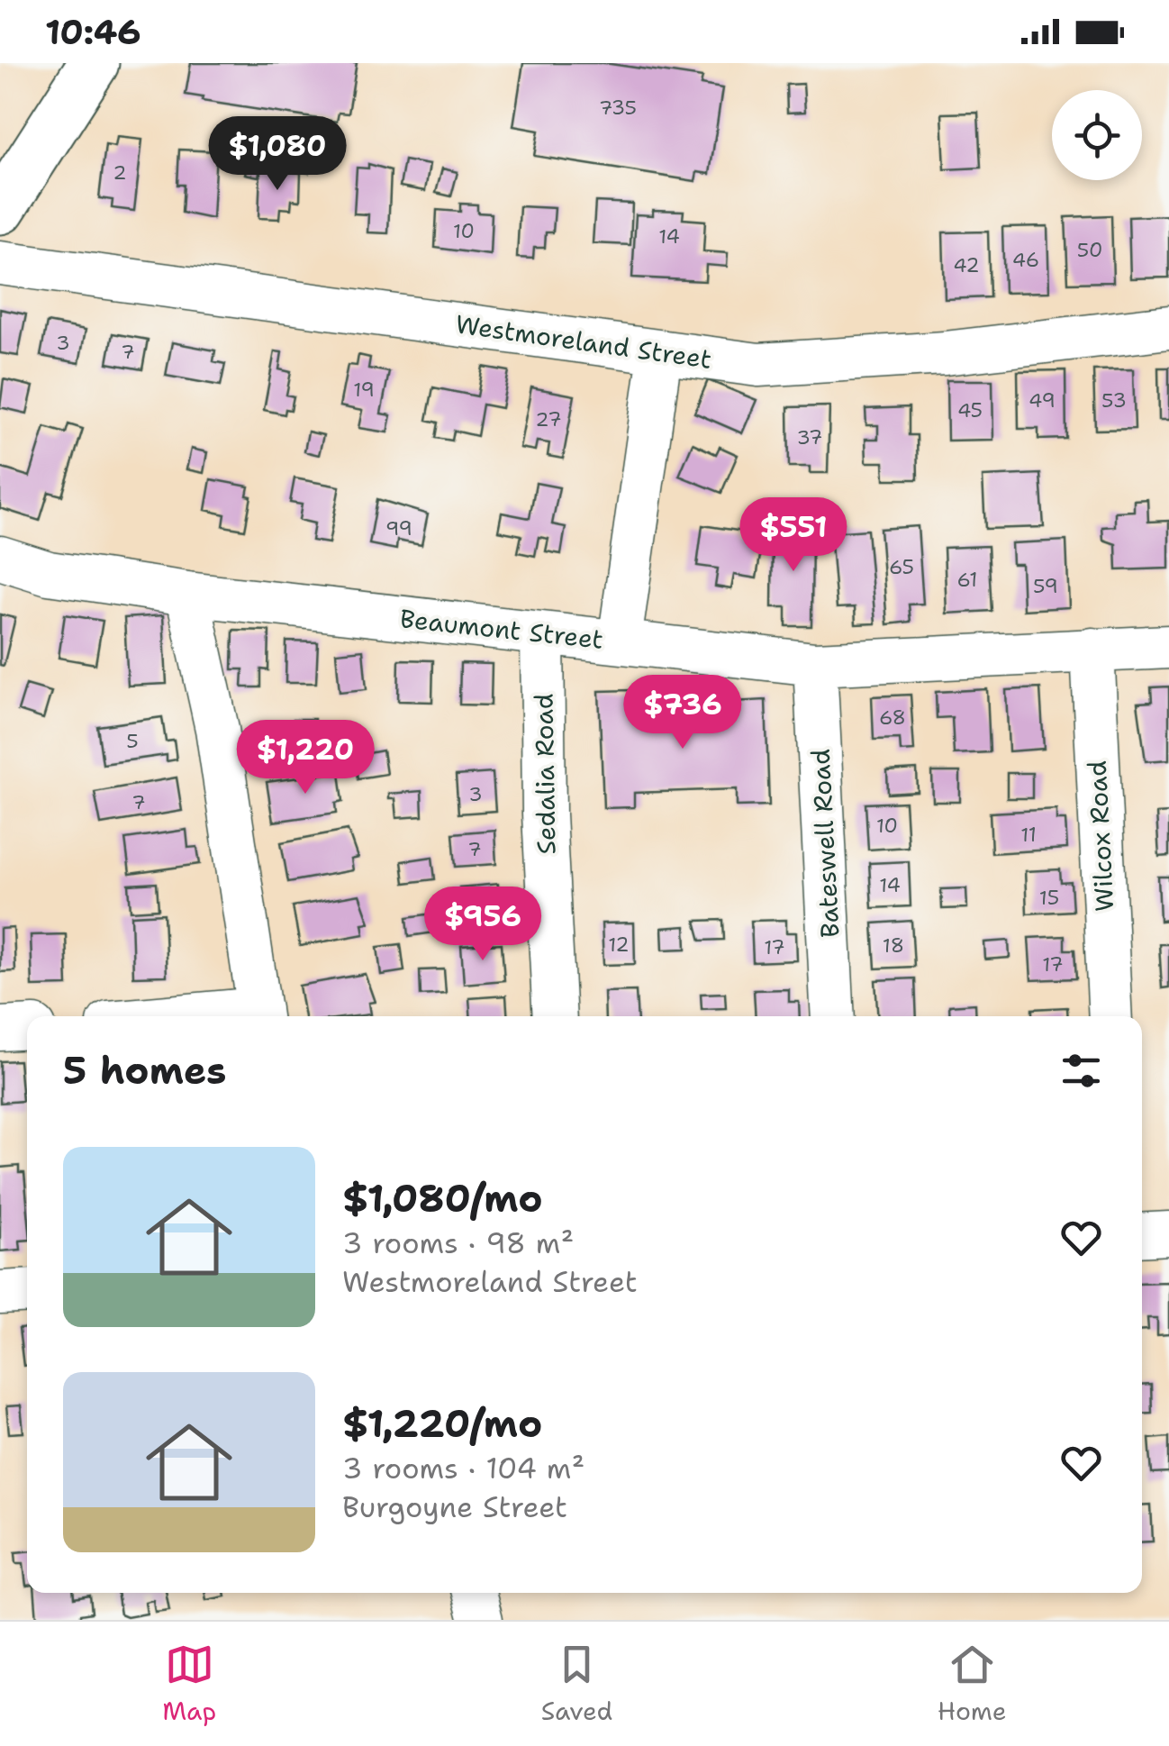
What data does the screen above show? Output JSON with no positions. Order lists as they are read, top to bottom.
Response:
{
  "streets": {
    "street": [
      "Westmoreland Street",
      "Beaumont Street",
      "Sedalia Road",
      "Wilcox Road",
      "Bateswell Road"
    ]
  },
  "crossings": [
    ["Beaumont Street", "Sedalia Road"],
    ["Beaumont Street", "Wilcox Road"],
    ["Beaumont Street", "Bateswell Road"]
  ],
  "house_numbers": [
    "735",
    "2",
    "10",
    "14",
    "50",
    "46",
    "42",
    "3",
    "7",
    "19",
    "49",
    "53",
    "45",
    "27",
    "37",
    "99",
    "65",
    "61",
    "59",
    "68",
    "5",
    "3",
    "7",
    "10",
    "11",
    "7",
    "14",
    "15",
    "12",
    "18",
    "17",
    "17"
  ],
  "page": {
    "status": "10:46",
    "price": [
      "$1,080",
      "$551",
      "$736",
      "$1,220",
      "$956"
    ],
    "heading": "5 homes",
    "list": [
      {
        "name": "$1,080/mo",
        "note": "3 rooms · 98 m² · Westmoreland Street"
      },
      {
        "name": "$1,220/mo",
        "note": "3 rooms · 104 m² · Burgoyne Street"
      }
    ],
    "tabs": ["Map", "Saved", "Home"]
  }
}
